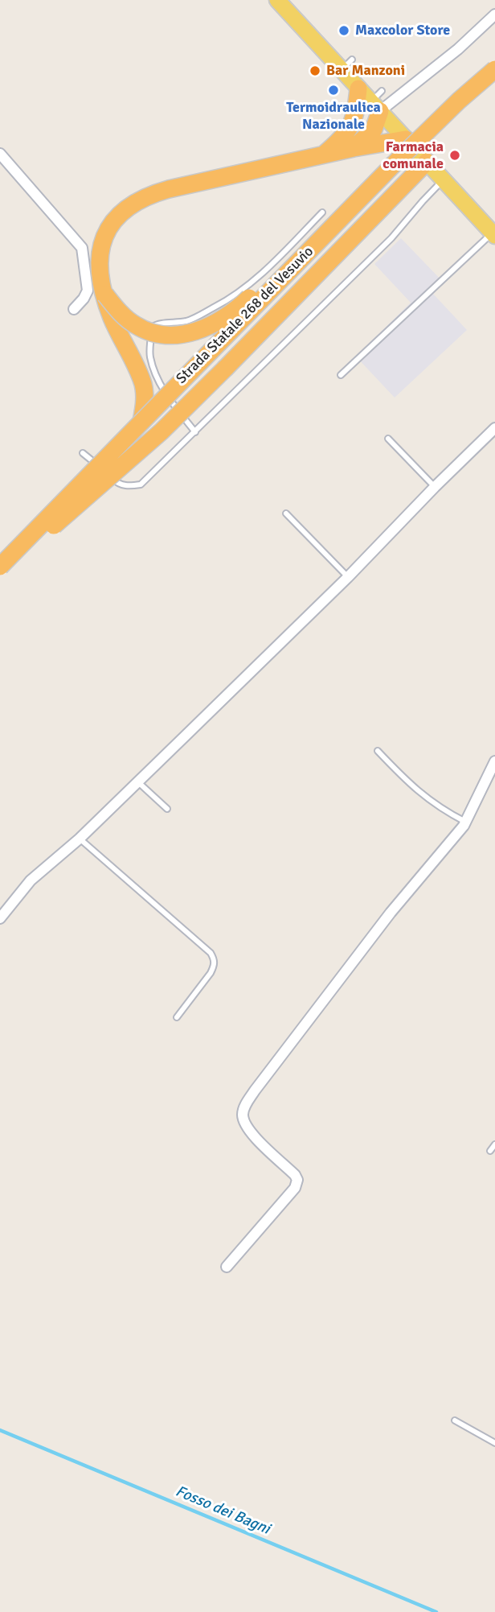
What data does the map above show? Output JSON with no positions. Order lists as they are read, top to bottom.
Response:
{
  "streets": {
    "highway": ["Strada Statale 268 del Vesuvio"]
  },
  "water": ["Fosso dei Bagni"],
  "places": [
    "Maxcolor Store",
    "Bar Manzoni",
    "Termoidraulica Nazionale",
    "Farmacia comunale"
  ]
}
